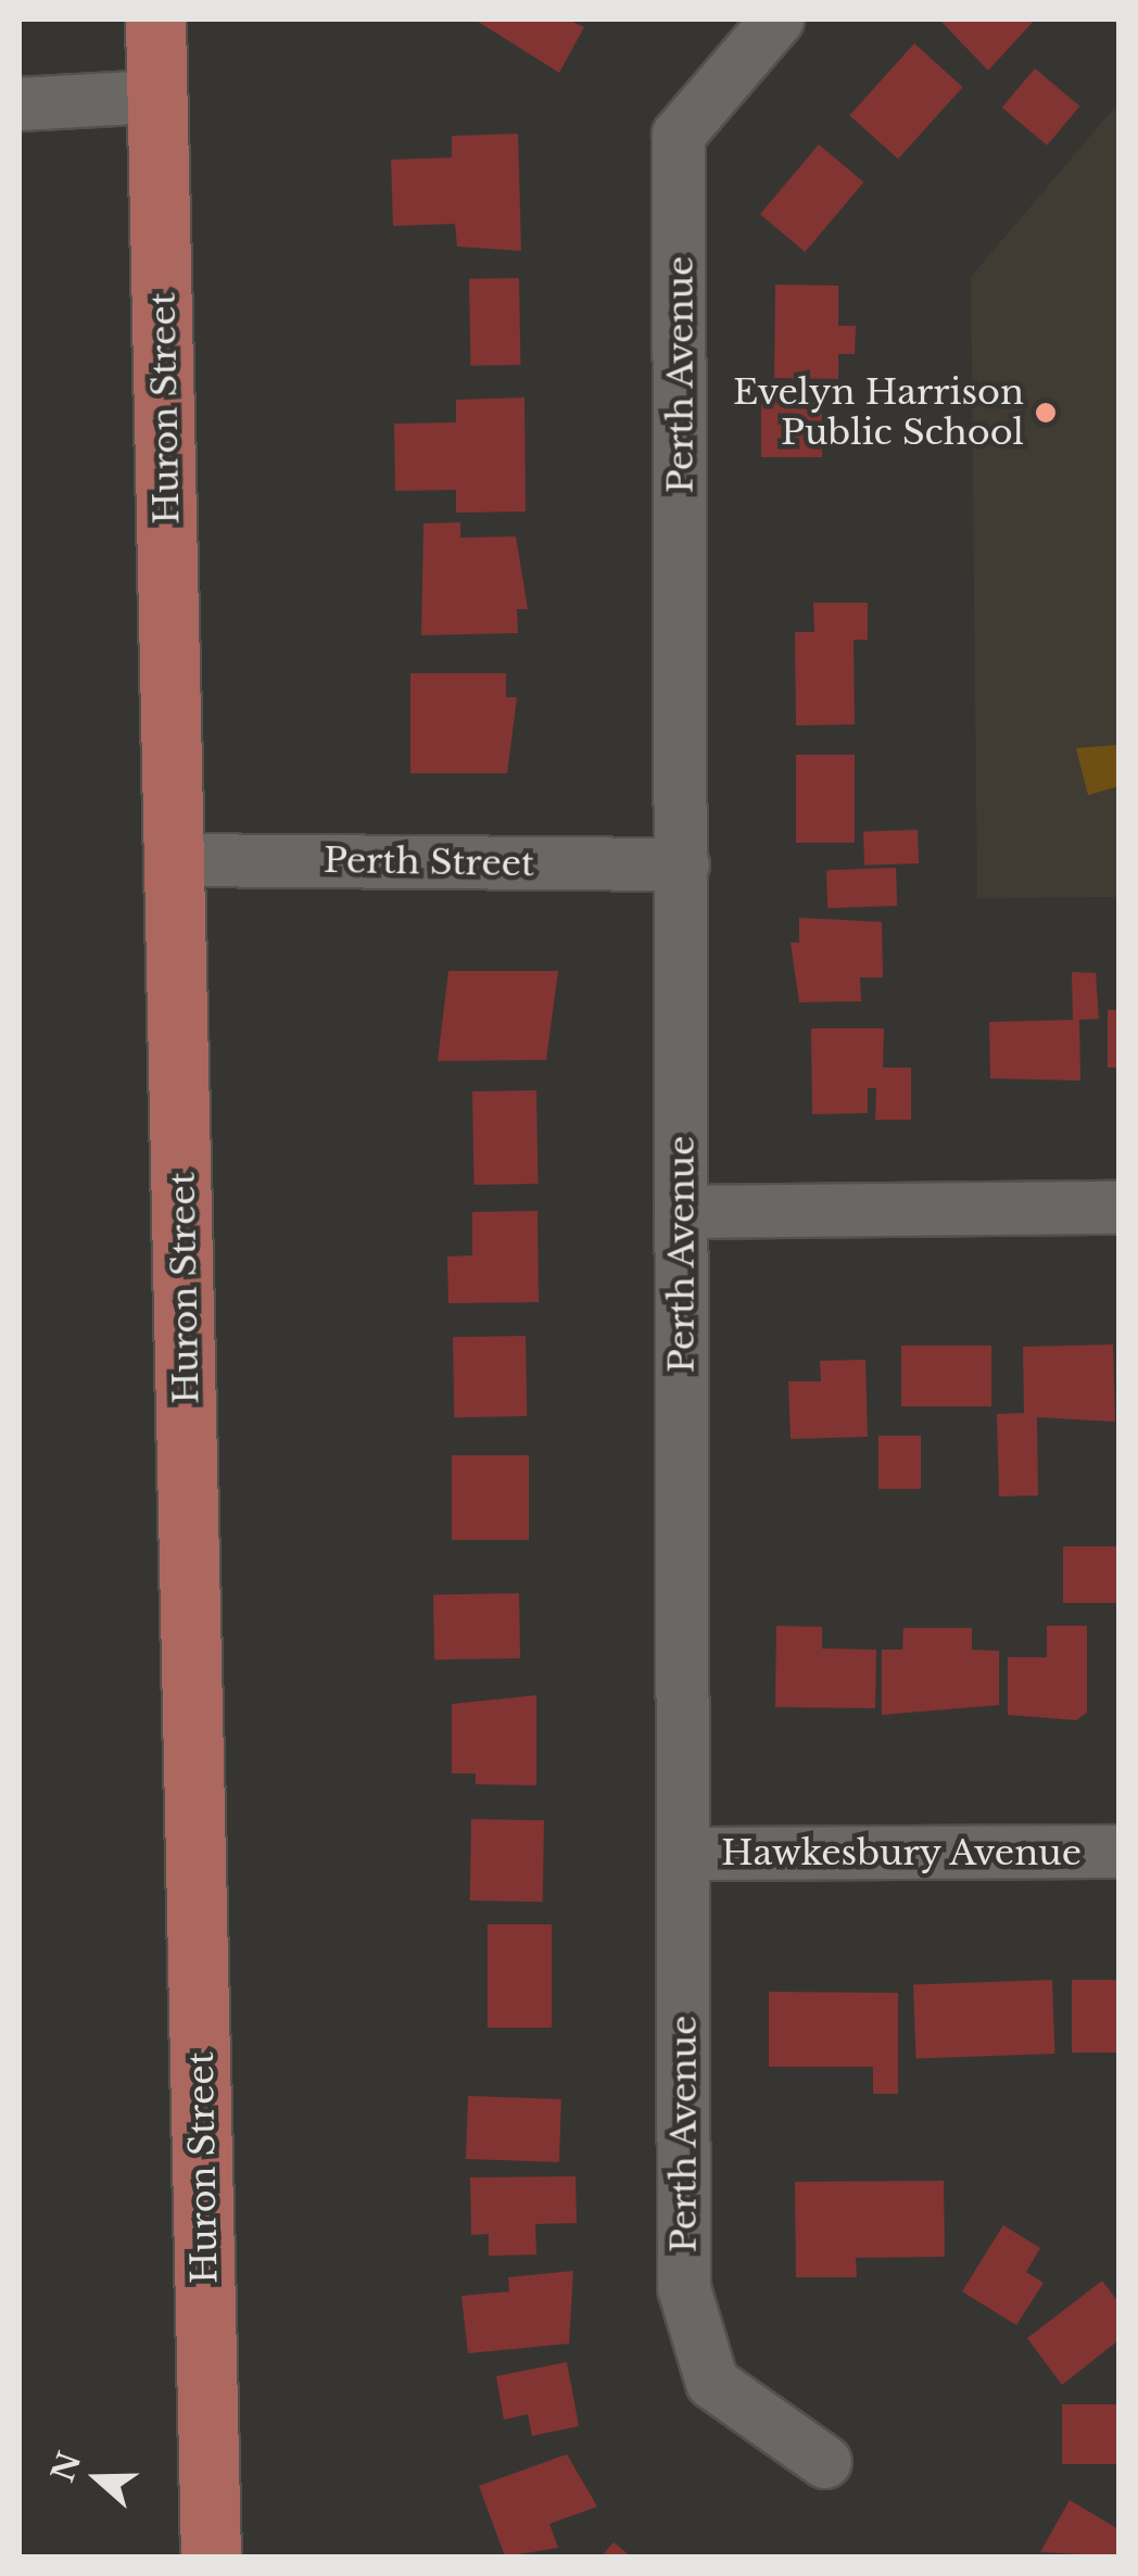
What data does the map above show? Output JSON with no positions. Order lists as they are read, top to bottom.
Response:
{
  "streets": {
    "main road": ["Huron Street"],
    "street": ["Perth Avenue", "Perth Street", "Hawkesbury Avenue"]
  },
  "crossings": [
    ["Perth Avenue", "Perth Street"],
    ["Perth Avenue", "Hawkesbury Avenue"],
    ["Huron Street", "Perth Street"]
  ],
  "places": ["Evelyn Harrison Public School"],
  "north": "left"
}
